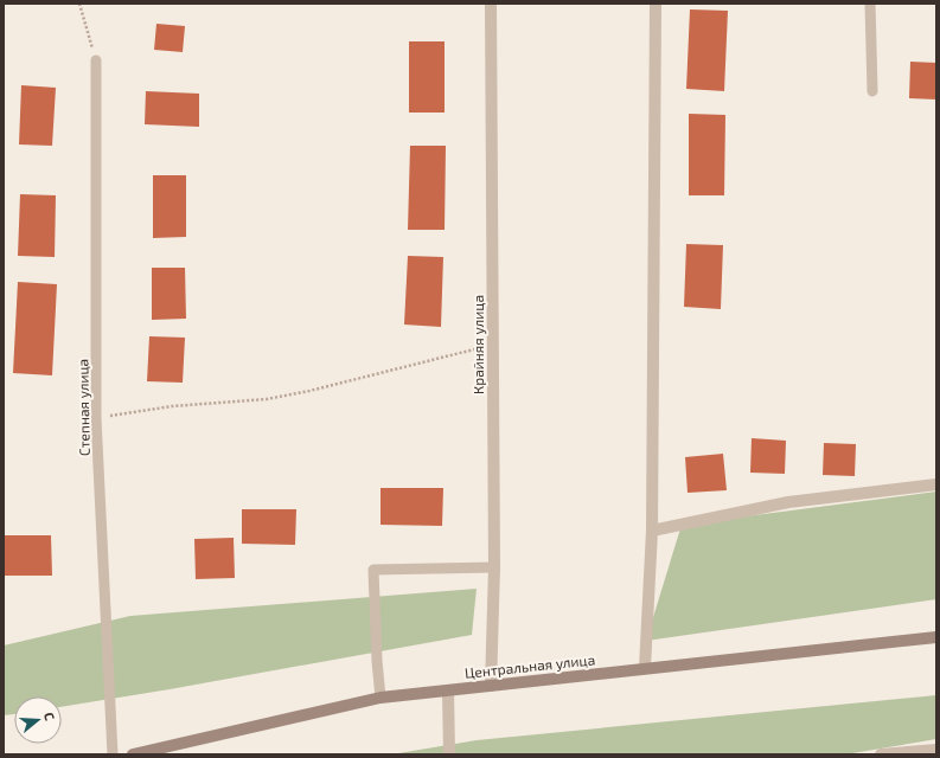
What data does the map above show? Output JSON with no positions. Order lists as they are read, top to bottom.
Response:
{
  "streets": {
    "main road": ["Центральная улица"],
    "street": ["Крайняя улица"],
    "lane": ["Степная улица"]
  },
  "crossings": [
    ["Крайняя улица", "Центральная улица"]
  ],
  "north": "right"
}
